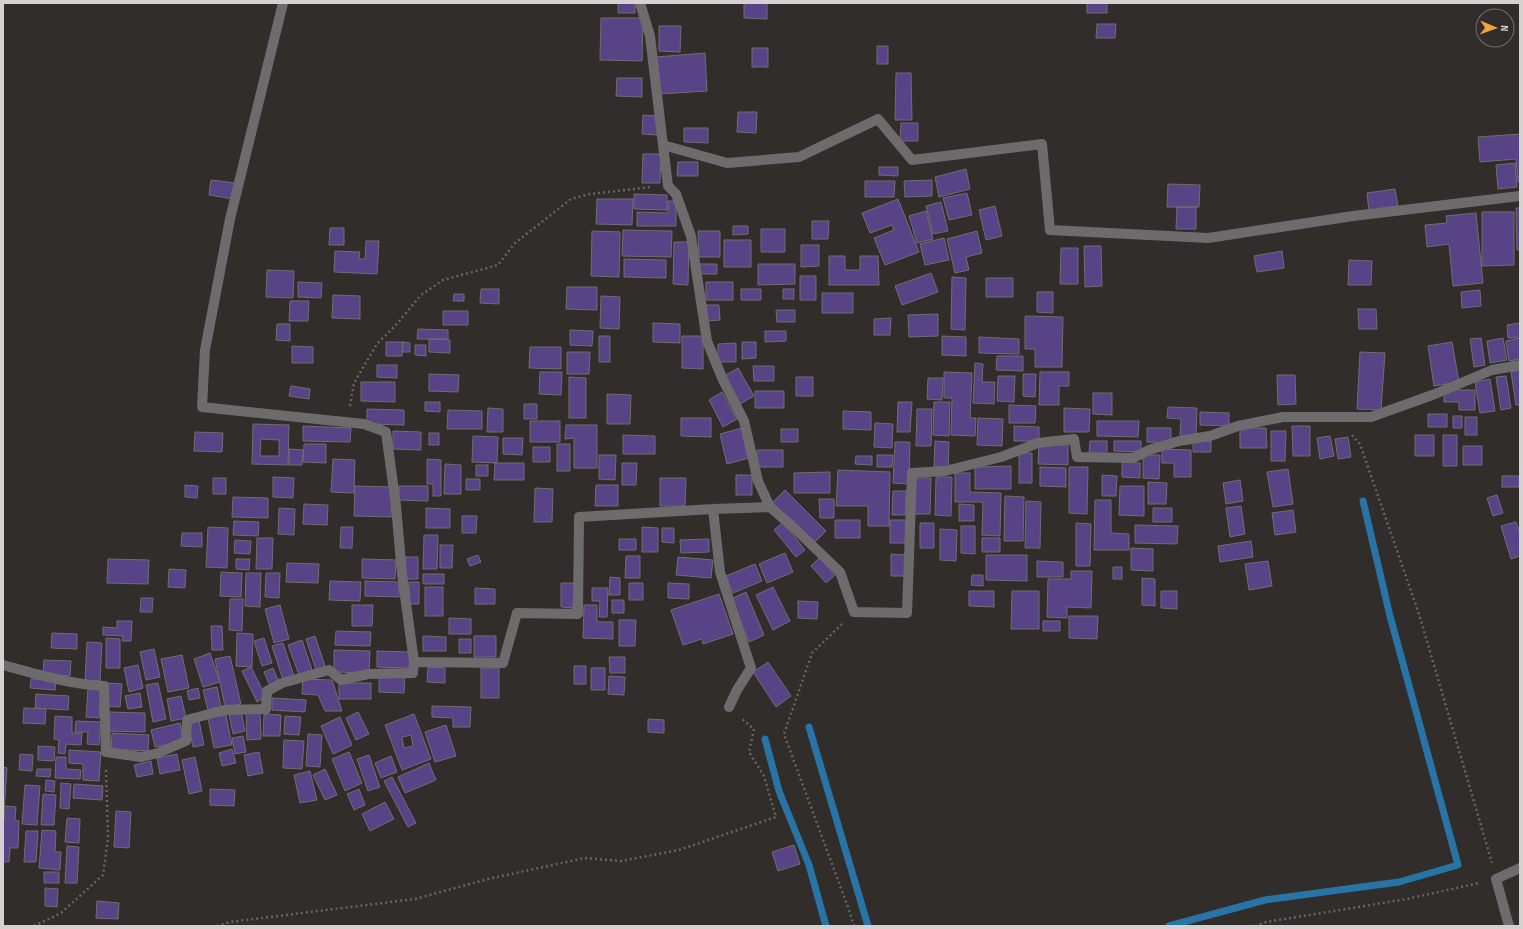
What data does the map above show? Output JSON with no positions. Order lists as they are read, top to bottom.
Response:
{
  "north": "right"
}
